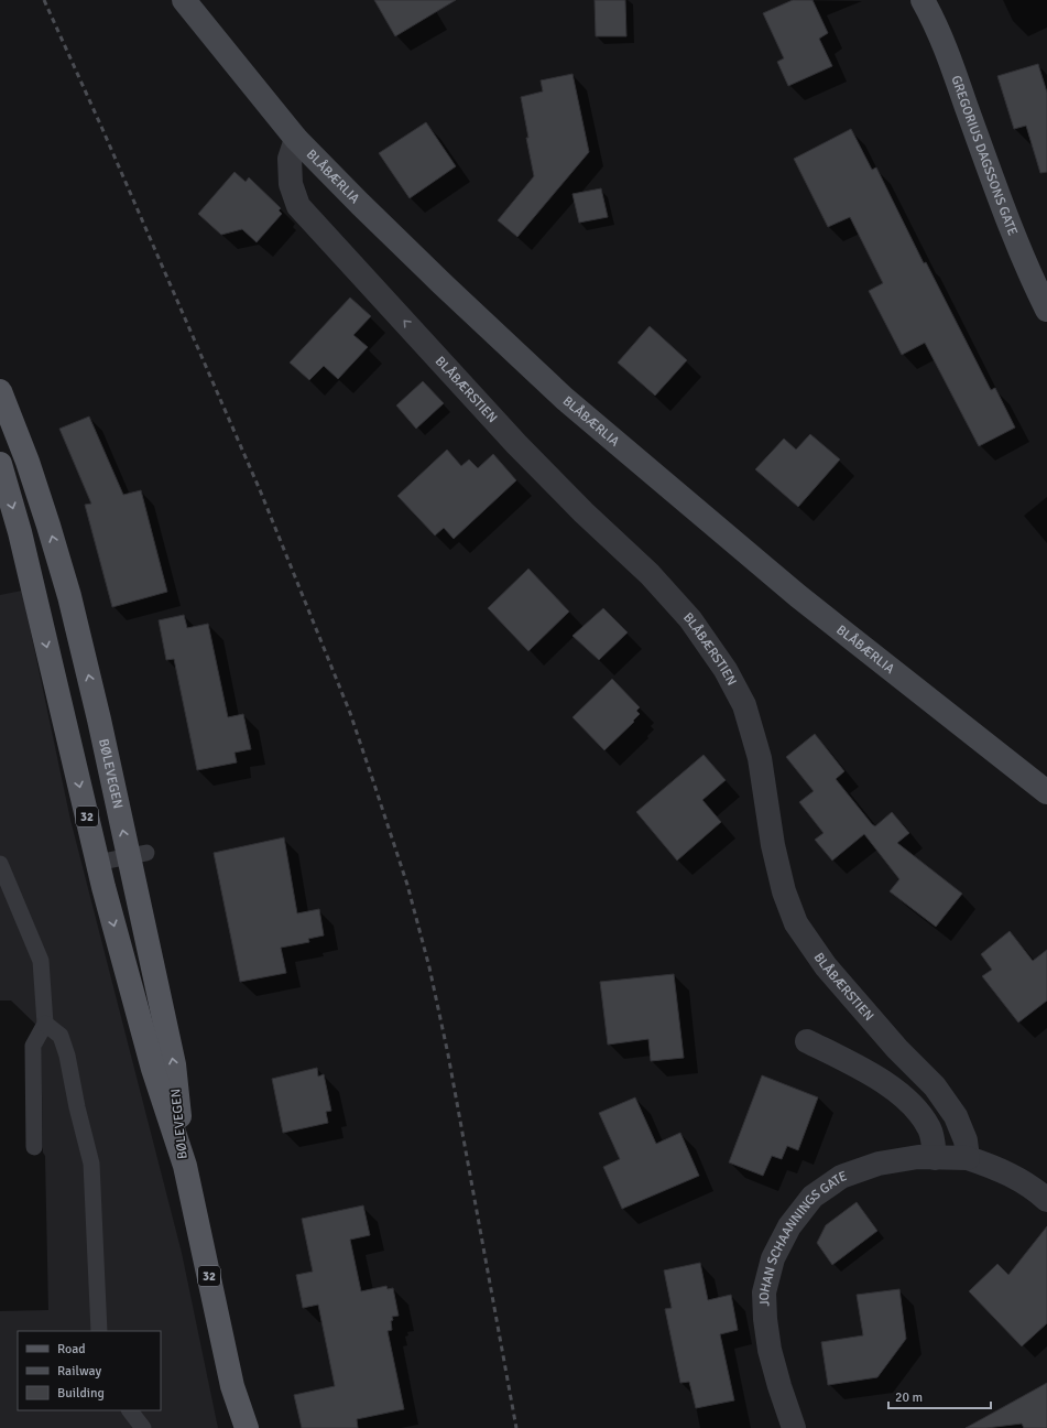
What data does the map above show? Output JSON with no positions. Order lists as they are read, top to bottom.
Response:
{
  "streets": {
    "main road": ["BØLEVEGEN", "32"],
    "street": [
      "GREGORIUS DAGSSONS GATE",
      "BLÅBÆRLIA",
      "BLÅBÆRSTIEN",
      "JOHAN SCHAANNINGS GATE"
    ]
  },
  "crossings": [
    ["BLÅBÆRLIA", "BLÅBÆRSTIEN"],
    ["BLÅBÆRSTIEN", "JOHAN SCHAANNINGS GATE"]
  ],
  "one_way": ["BLÅBÆRSTIEN"],
  "legend": ["Road", "Railway", "Building"],
  "scale_bar": "20 m"
}
